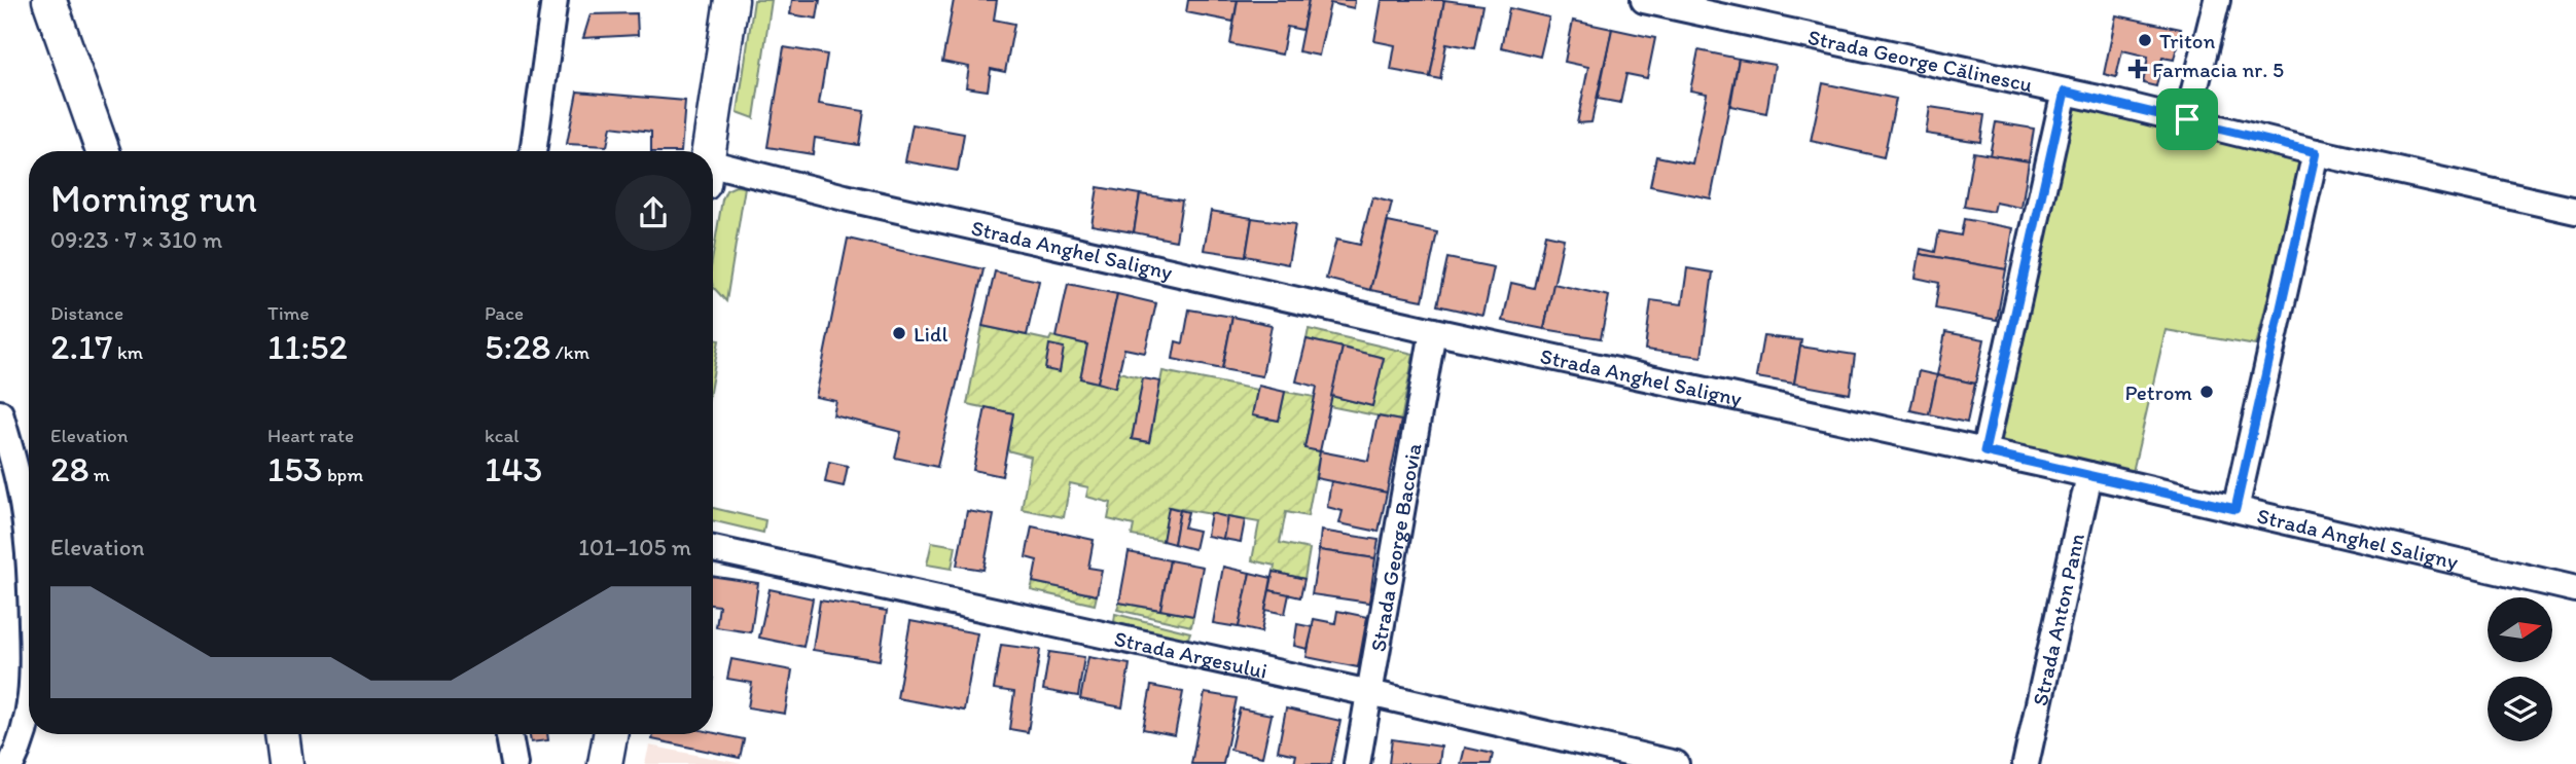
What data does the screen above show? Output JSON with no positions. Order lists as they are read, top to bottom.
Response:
{
  "streets": {
    "street": [
      "Strada George Călinescu",
      "Strada Anghel Saligny",
      "Strada George Bacovia",
      "Strada Anton Pann",
      "Strada Argeșului"
    ]
  },
  "crossings": [
    ["Strada Anghel Saligny", "Strada George Bacovia"],
    ["Strada Anghel Saligny", "Strada Anton Pann"],
    ["Strada George Bacovia", "Strada Argeșului"]
  ],
  "places": {
    "other": ["Triton", "Lidl", "Petrom"],
    "health": ["Farmacia nr. 5"]
  },
  "north": "right",
  "page": {
    "heading": ["Morning run", "09:23 · 7 × 310 m"],
    "stats": [
      ["Distance", "2.17 km"],
      ["Time", "11:52"],
      ["Pace", "5:28 /km"],
      ["Elevation", "28 m"],
      ["Heart rate", "153 bpm"],
      ["kcal", "143"]
    ],
    "chart": ["Elevation", "101–105 m"]
  }
}
